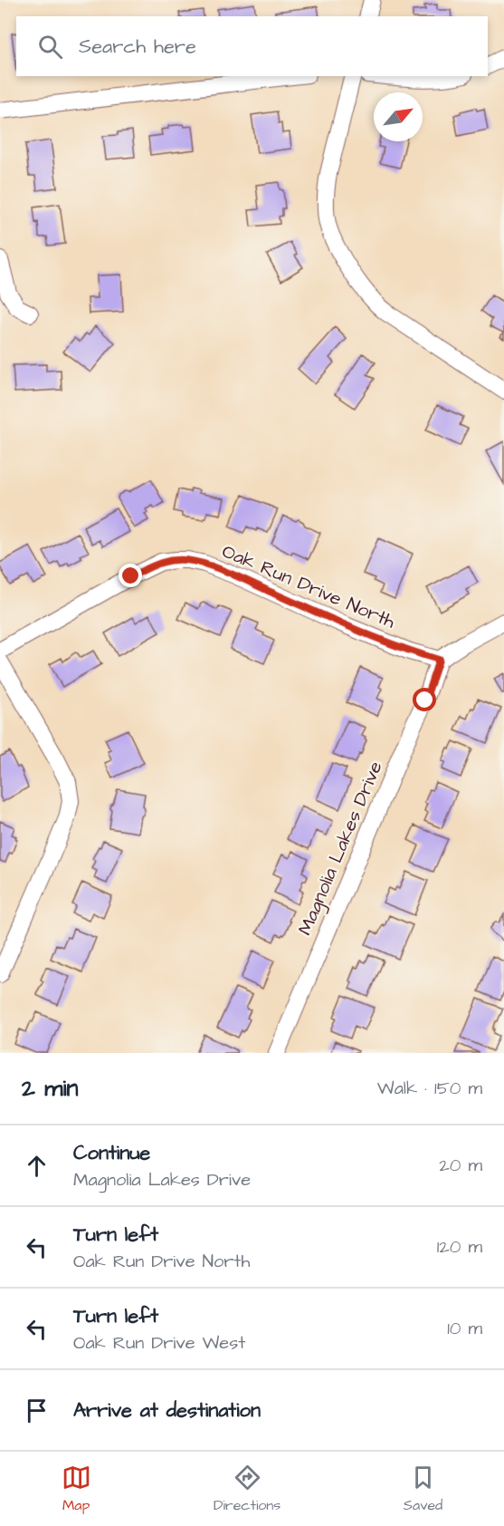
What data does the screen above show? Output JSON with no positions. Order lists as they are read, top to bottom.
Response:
{
  "streets": {
    "street": ["Oak Run Drive North", "Magnolia Lakes Drive"]
  },
  "crossings": [
    ["Oak Run Drive North", "Magnolia Lakes Drive"]
  ],
  "north": "top right",
  "page": {
    "search": "Search here",
    "heading": ["2 min", "Walk · 150 m"],
    "list": [
      ["Continue", "Magnolia Lakes Drive", "20 m"],
      ["Turn left", "Oak Run Drive North", "120 m"],
      ["Turn left", "Oak Run Drive West", "10 m"],
      "Arrive at destination"
    ],
    "nav": ["Map", "Directions", "Saved"]
  }
}
